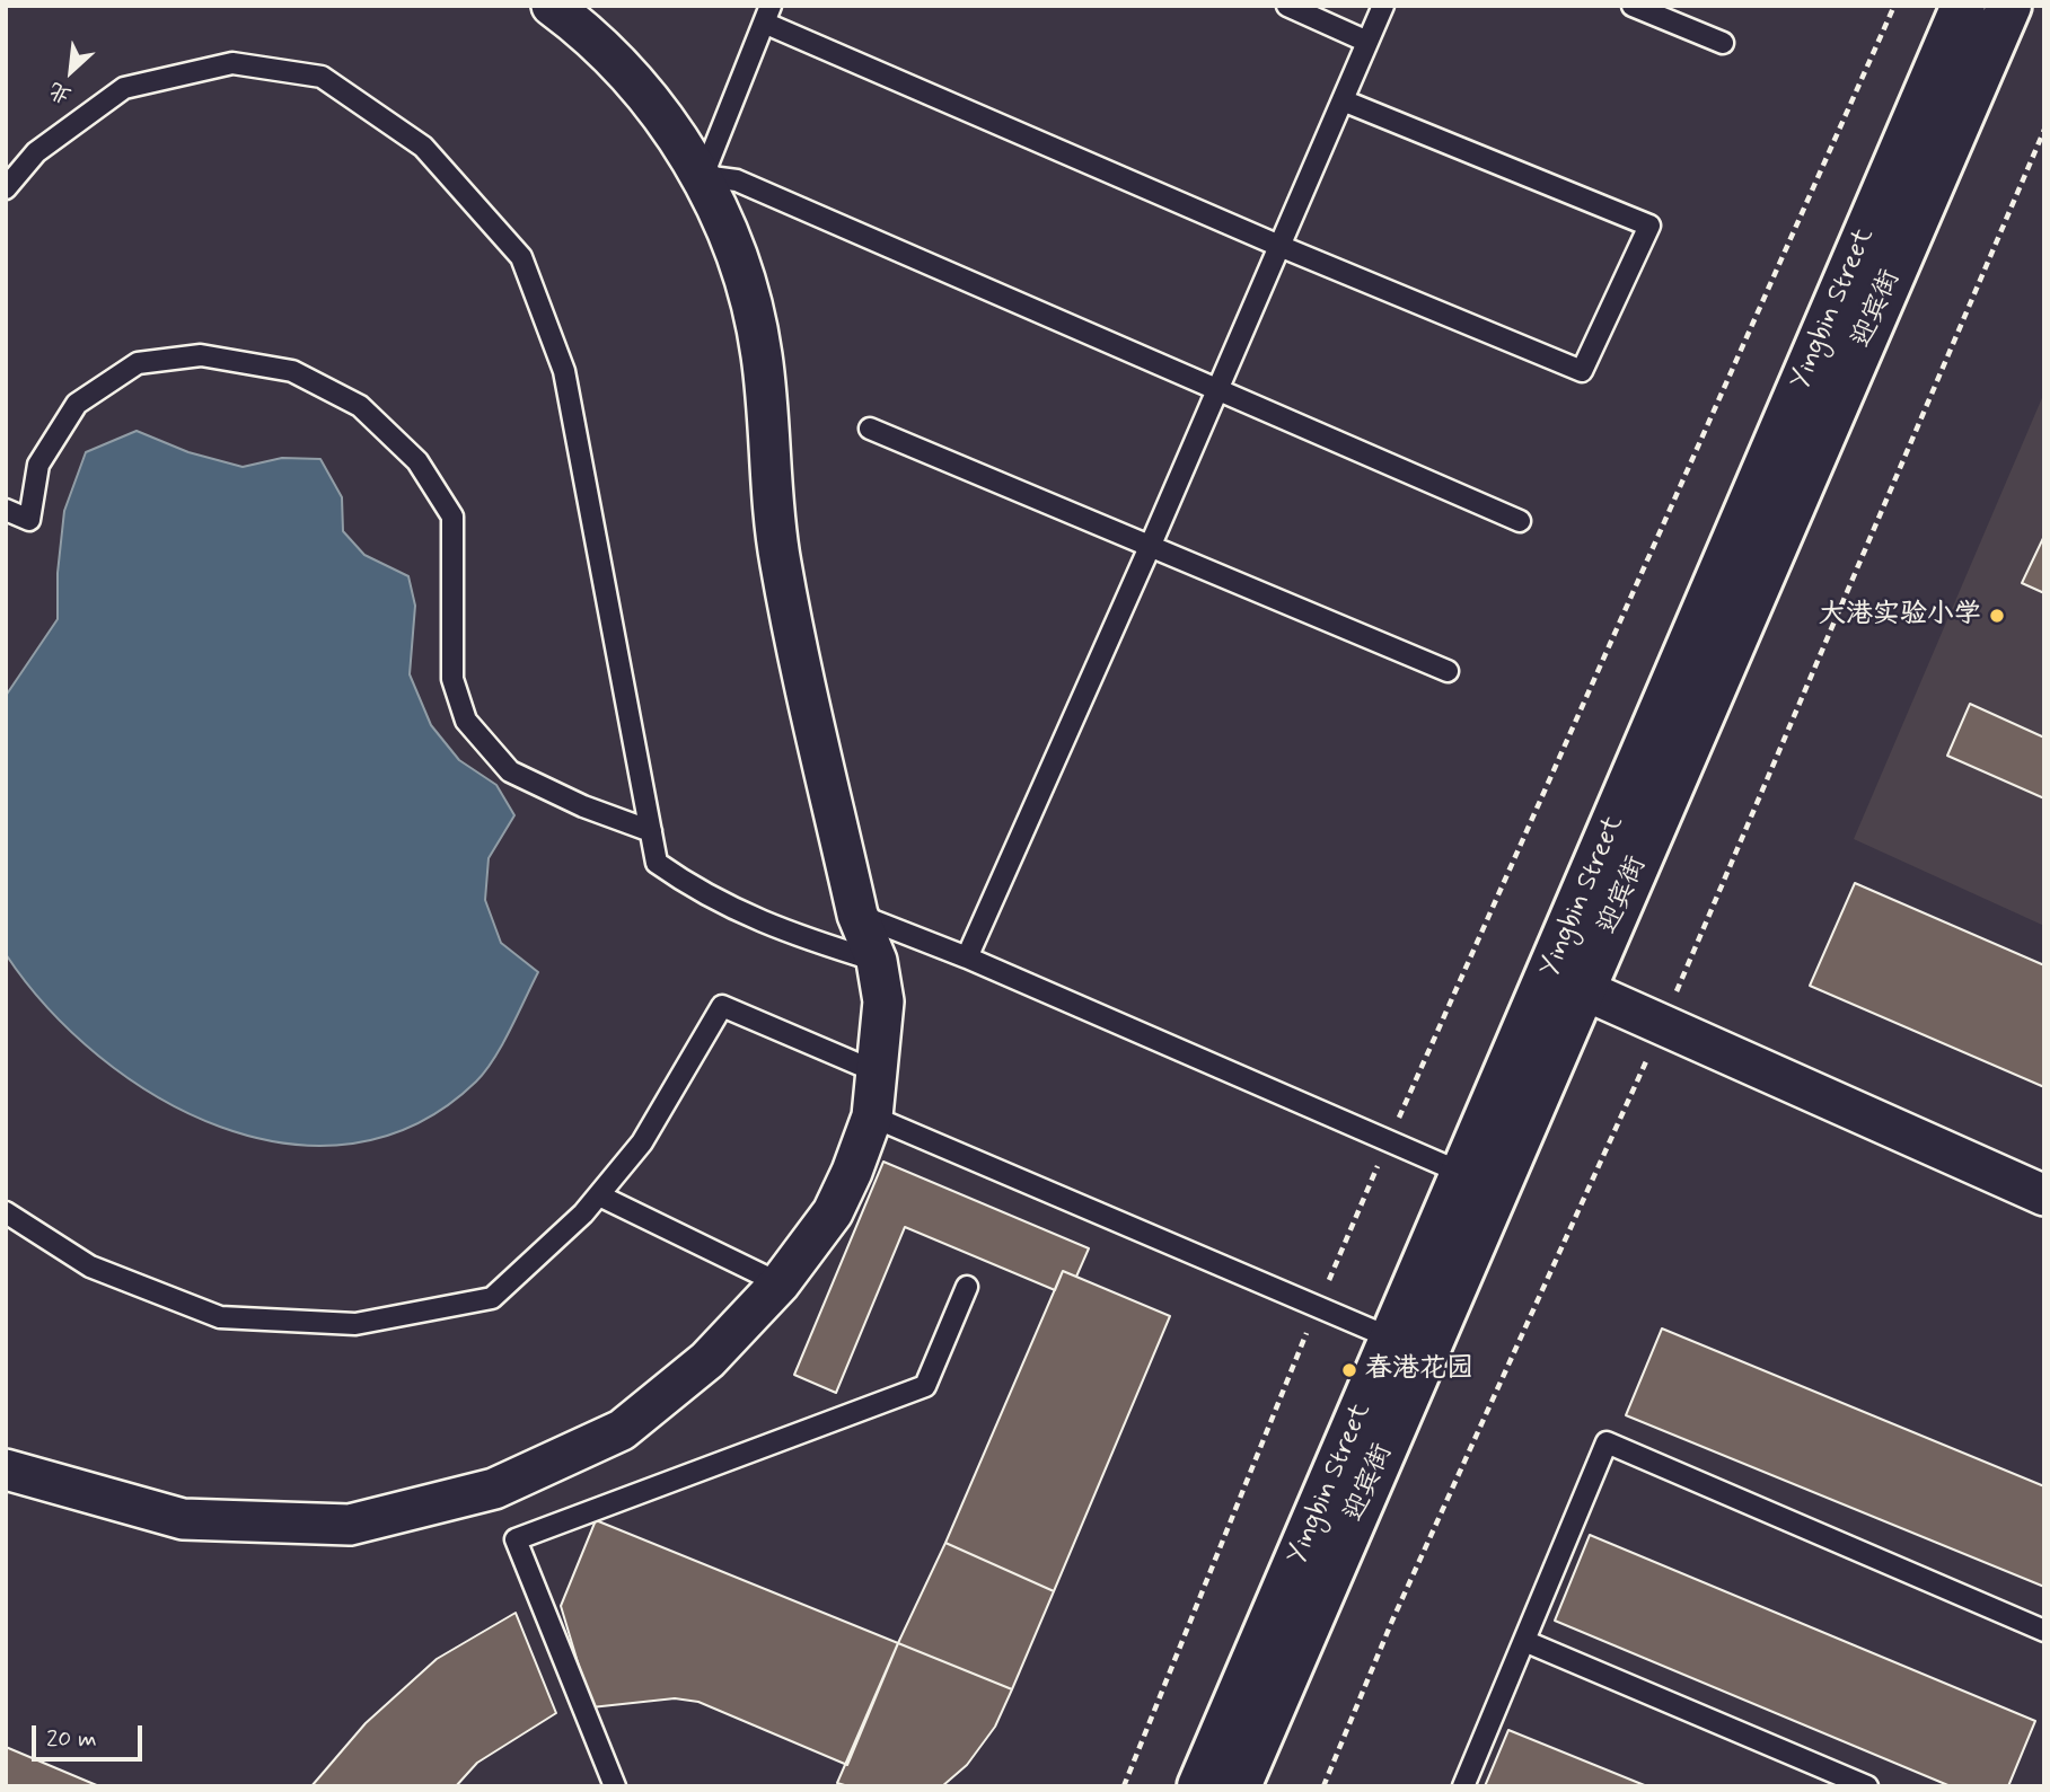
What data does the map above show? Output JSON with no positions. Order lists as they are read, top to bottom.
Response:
{
  "streets": {
    "main road": ["Yingbin Street", "迎宾街"]
  },
  "crossings": [
    ["Yingbin Street", "迎宾街"]
  ],
  "places": ["大港实验小学", "春港花园"],
  "scale_bar": "20 m",
  "north": "bottom left"
}
